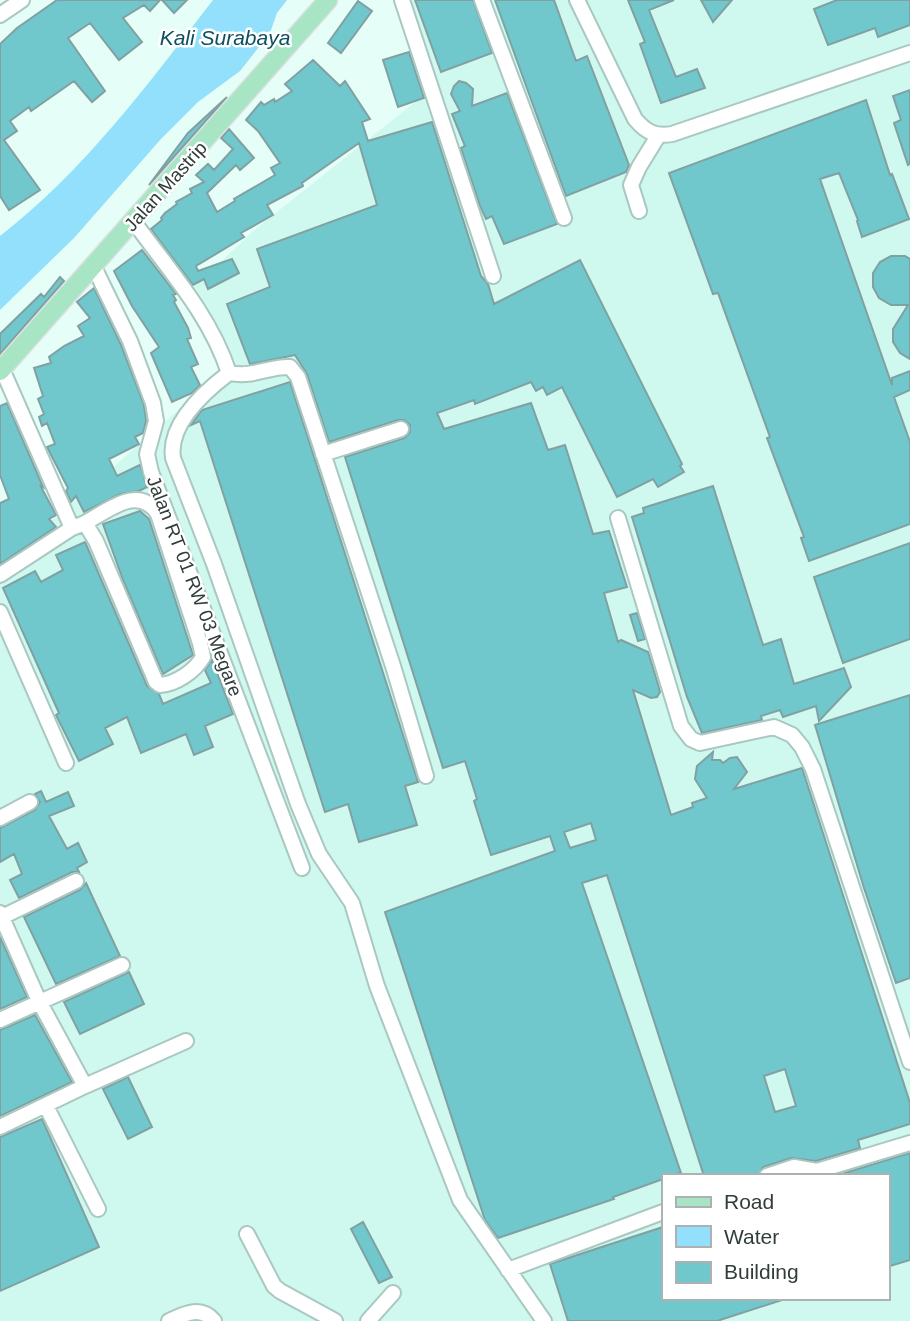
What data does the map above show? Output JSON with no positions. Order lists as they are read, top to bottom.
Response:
{
  "streets": {
    "main road": ["Jalan Mastrip"],
    "street": ["Jalan RT 01 RW 03 Megare"]
  },
  "crossings": [
    ["Jalan Mastrip", "Jalan RT 01 RW 03 Megare"]
  ],
  "water": ["Kali Surabaya"],
  "legend": ["Road", "Water", "Building"]
}
